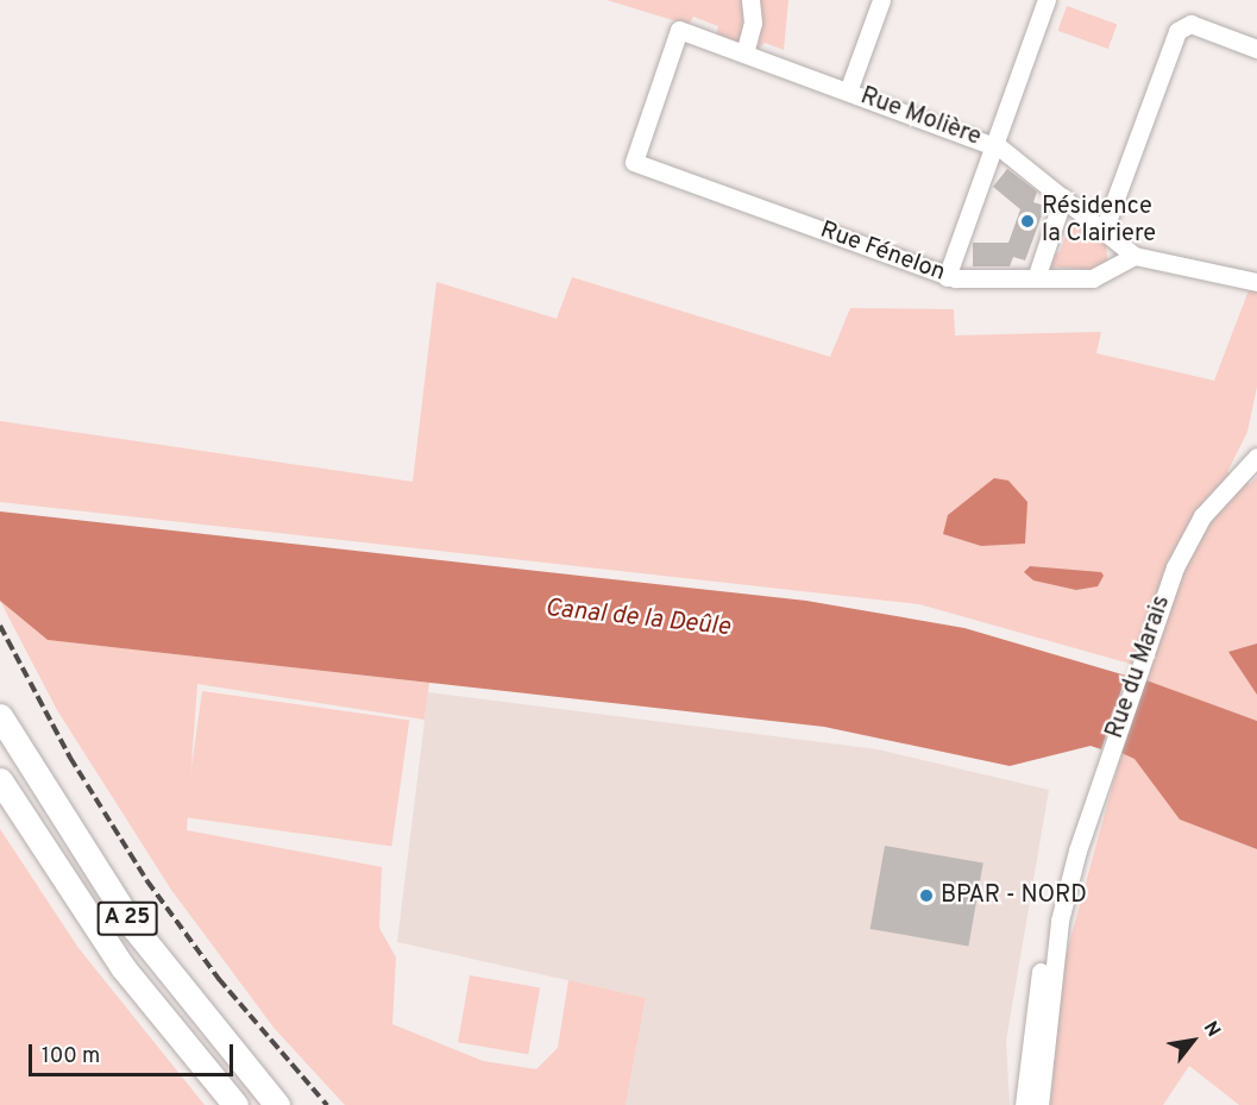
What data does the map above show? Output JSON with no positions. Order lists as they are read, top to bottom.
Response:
{
  "streets": {
    "highway": ["A 25"],
    "street": ["Rue Molière", "Rue Fénelon", "Rue du Marais"]
  },
  "crossings": [
    ["Rue Molière", "Rue Fénelon"]
  ],
  "water": ["Canal de la Deûle"],
  "places": ["Résidence la Clairiere", "BPAR - NORD"],
  "scale_bar": "100 m",
  "north": "top right"
}
